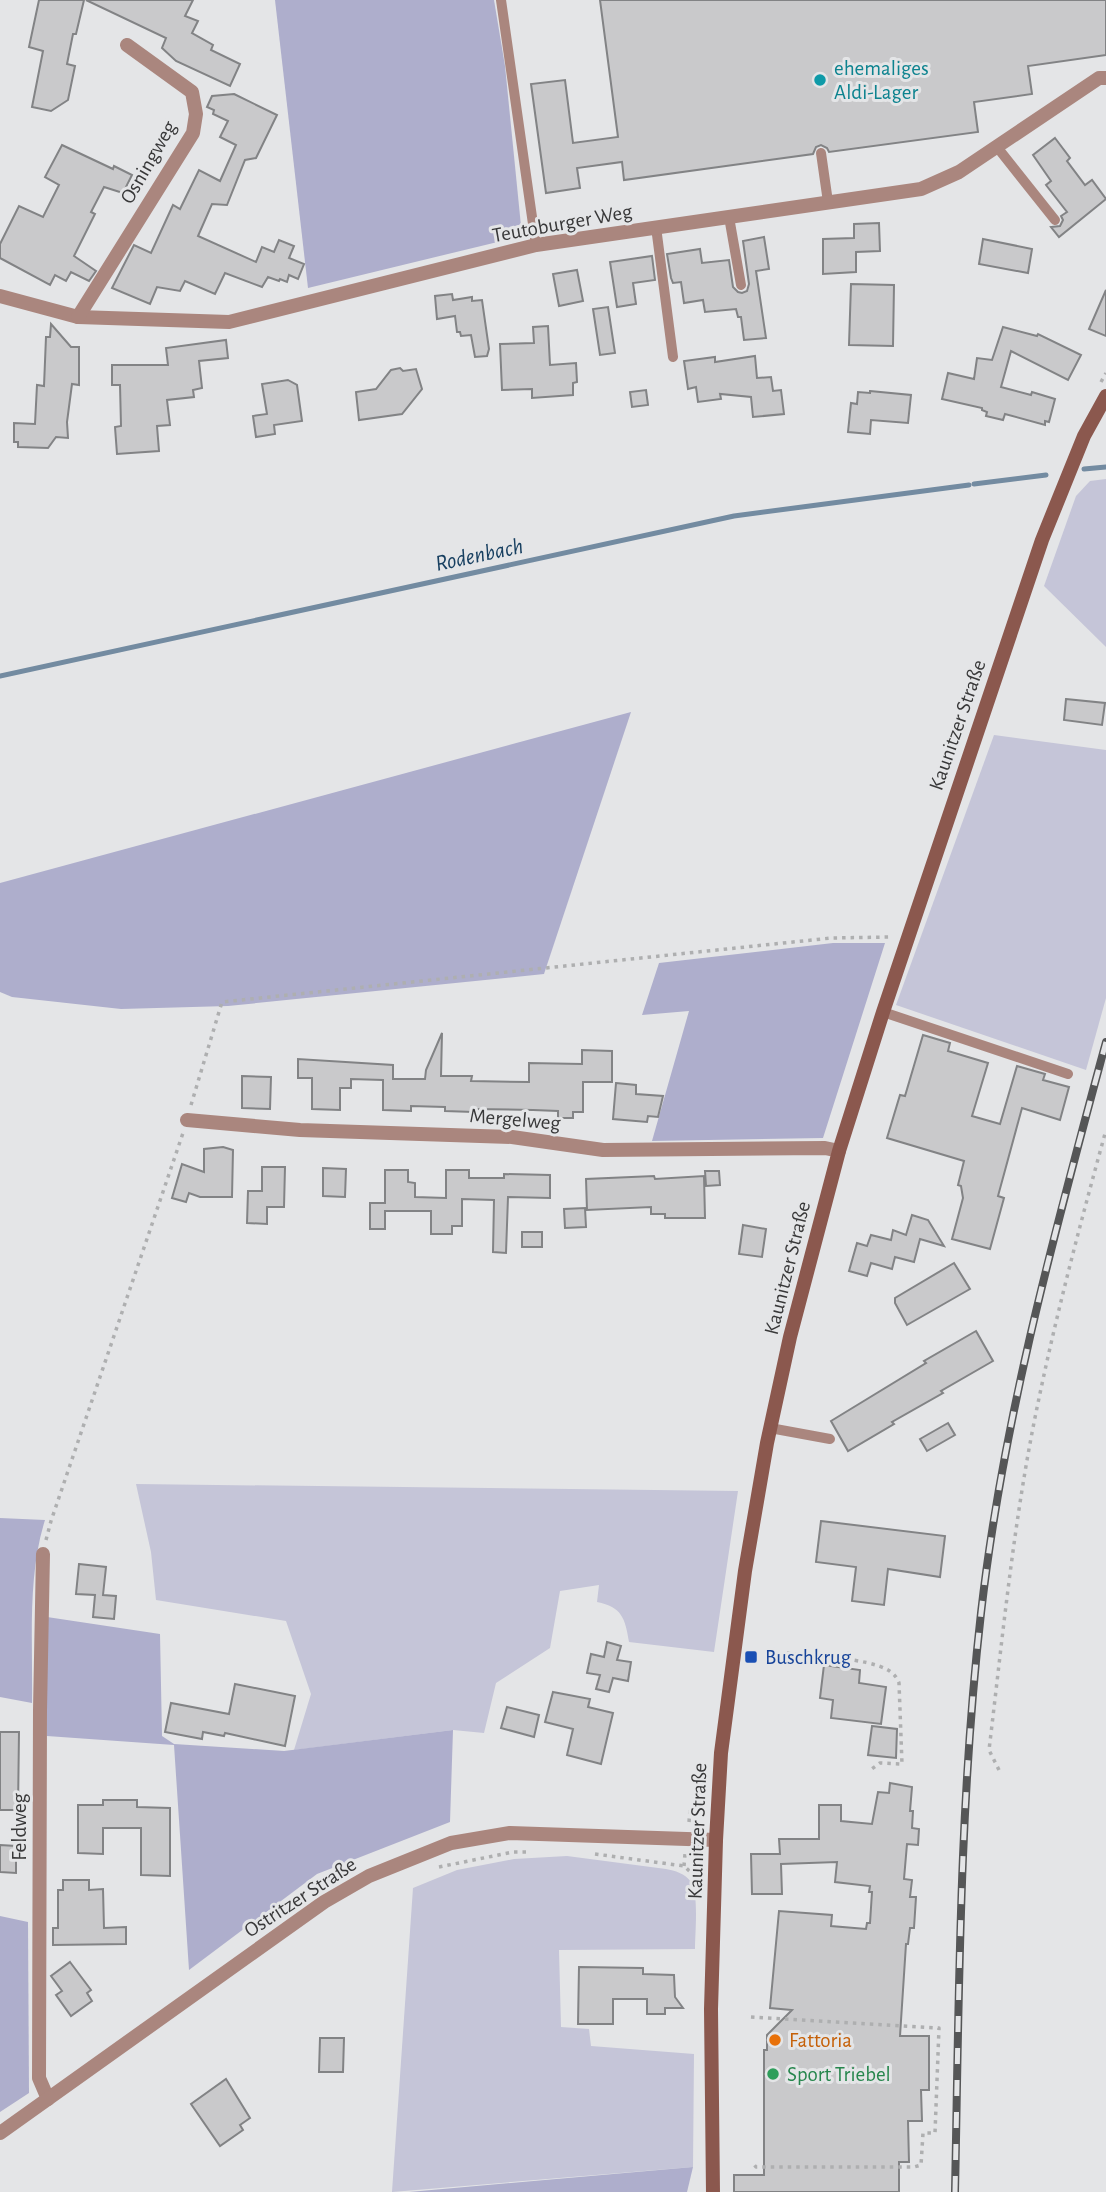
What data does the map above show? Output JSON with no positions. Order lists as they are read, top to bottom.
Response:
{
  "streets": {
    "street": [
      "Osningweg",
      "Teutoburger Weg",
      "Kaunitzer Straße",
      "Mergelweg",
      "Feldweg",
      "Ostritzer Straße"
    ]
  },
  "crossings": [
    ["Osningweg", "Teutoburger Weg"],
    ["Kaunitzer Straße", "Mergelweg"],
    ["Kaunitzer Straße", "Ostritzer Straße"],
    ["Feldweg", "Ostritzer Straße"]
  ],
  "water": ["Rodenbach"],
  "places": {
    "other": ["ehemaliges Aldi-Lager", "Fattoria", "Sport Triebel"],
    "transit": ["Buschkrug"]
  }
}
